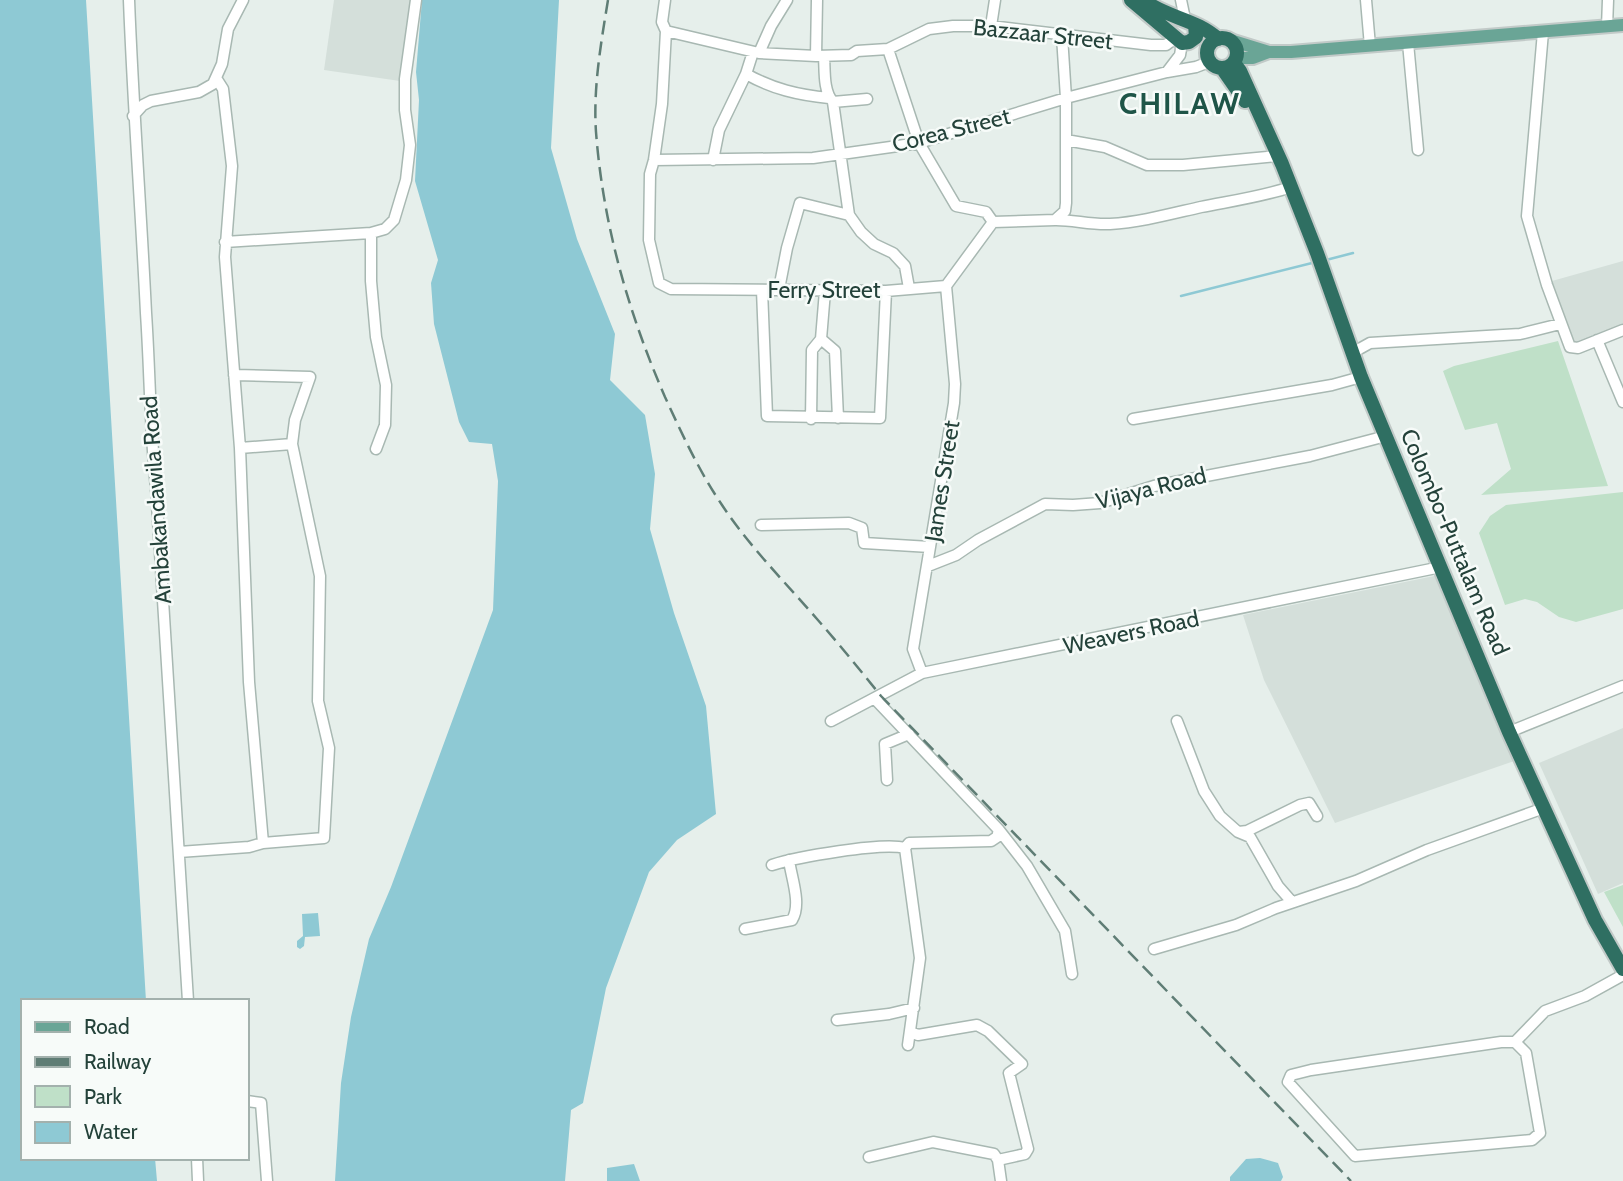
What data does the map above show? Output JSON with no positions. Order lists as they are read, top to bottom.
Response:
{
  "streets": {
    "highway": ["Colombo-Puttalam Road"],
    "street": [
      "Bazzaar Street",
      "Corea Street",
      "Ferry Street",
      "James Street",
      "Vijaya Road",
      "Ambakandawila Road",
      "Weavers Road"
    ]
  },
  "crossings": [
    ["Bazzaar Street", "Ferry Street"],
    ["Corea Street", "Ferry Street"],
    ["Corea Street", "Colombo-Puttalam Road"],
    ["Ferry Street", "James Street"],
    ["James Street", "Vijaya Road"],
    ["James Street", "Weavers Road"],
    ["Vijaya Road", "Colombo-Puttalam Road"],
    ["Colombo-Puttalam Road", "Weavers Road"]
  ],
  "districts": ["CHILAW"],
  "legend": [
    "Road",
    "Railway",
    "Park",
    "Water"
  ]
}
